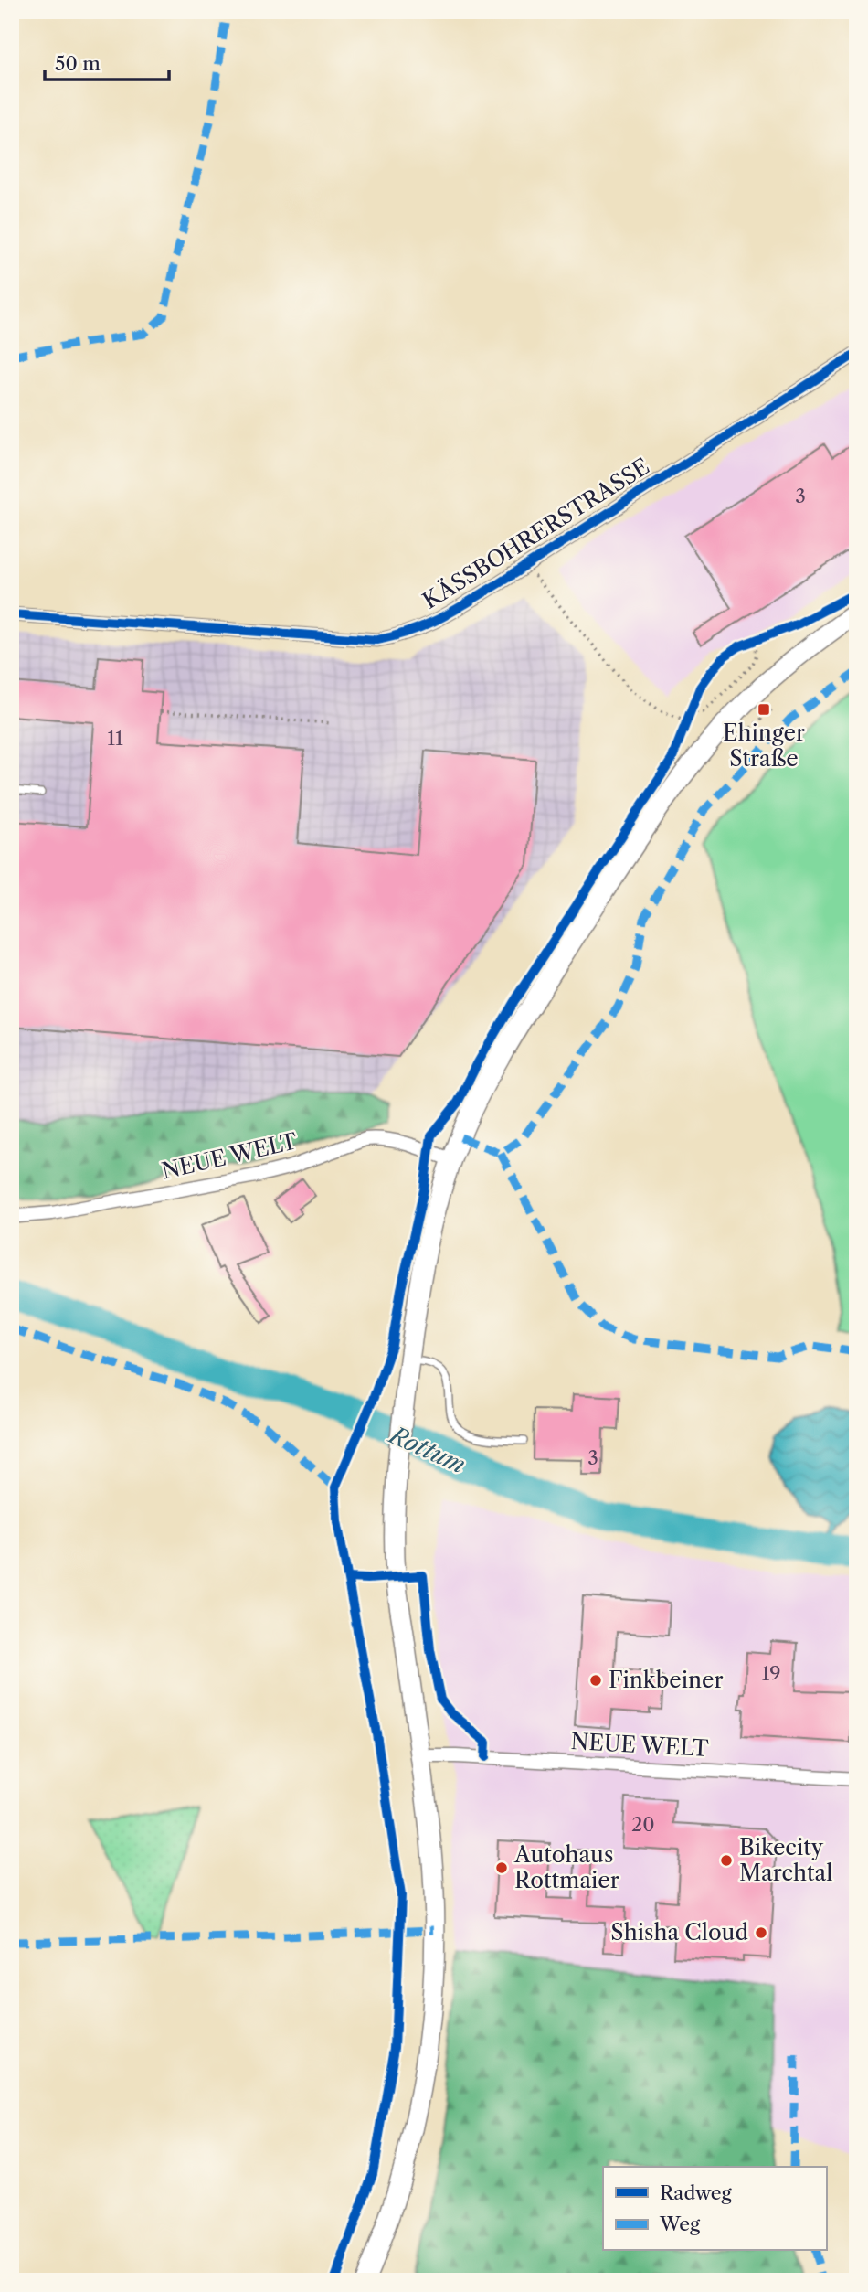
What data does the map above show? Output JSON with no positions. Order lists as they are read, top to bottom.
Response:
{
  "streets": {
    "street": ["KÄSSBOHRERSTRASSE", "NEUE WELT"]
  },
  "water": ["Rottum"],
  "places": {
    "transit": ["Ehinger Straße"],
    "other": [
      "Finkbeiner",
      "Bikecity Marchtal",
      "Autohaus Rottmaier",
      "Shisha Cloud"
    ]
  },
  "house_numbers": [
    "3",
    "11",
    "3",
    "19",
    "20"
  ],
  "legend": ["Radweg", "Weg"],
  "scale_bar": "50 m"
}
